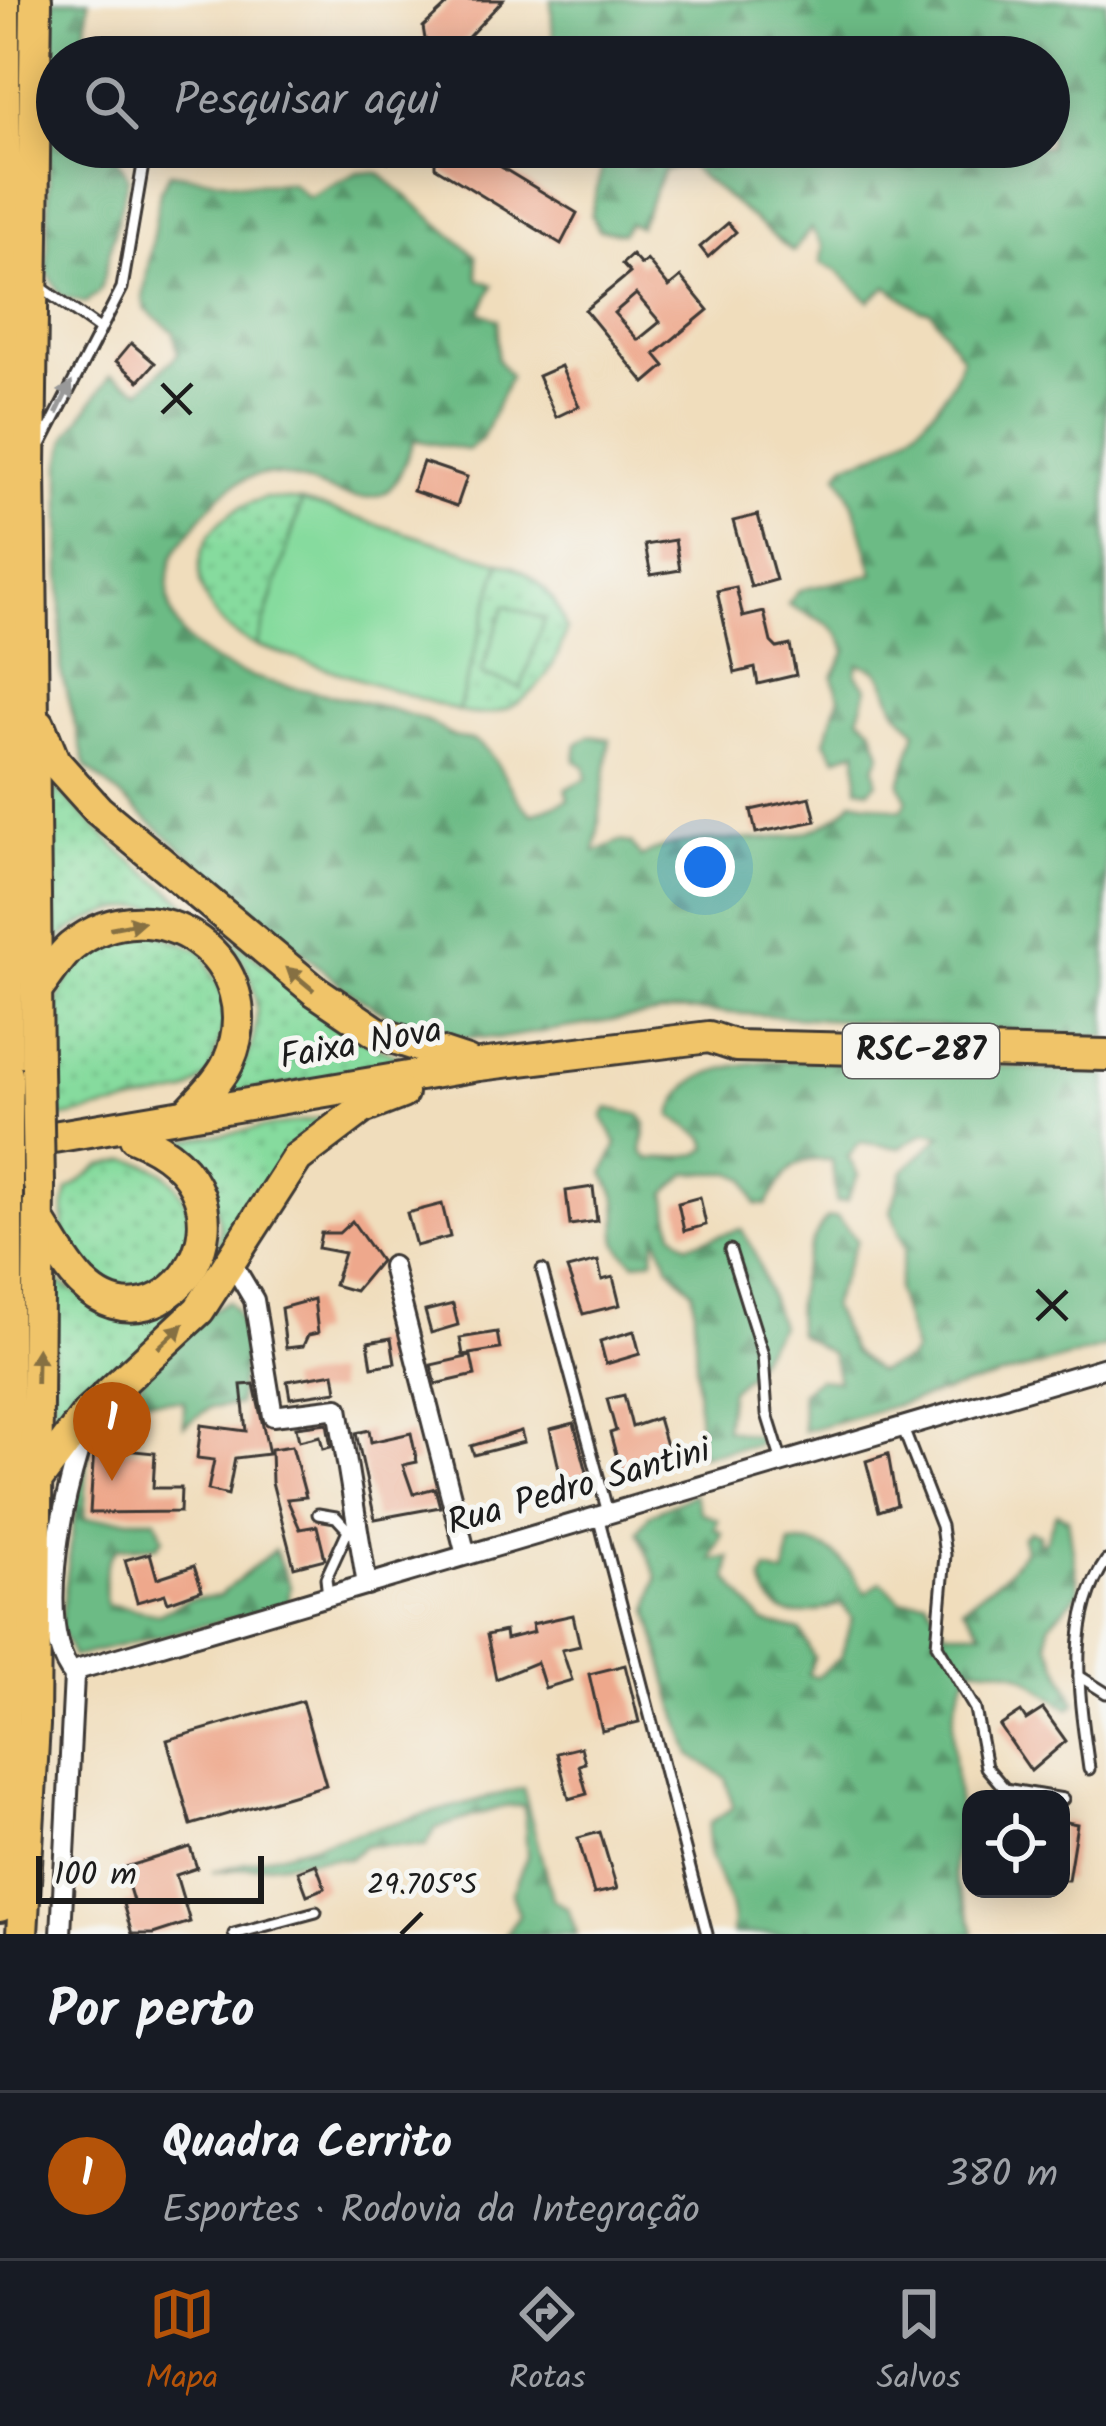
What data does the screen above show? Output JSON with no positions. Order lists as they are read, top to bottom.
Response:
{
  "streets": {
    "highway": ["Faixa Nova", "RSC-287"],
    "street": ["Rua Pedro Santini"]
  },
  "scale_bar": "100 m",
  "page": {
    "search": "Pesquisar aqui",
    "pins": "1",
    "scale": "100 m",
    "heading": "Por perto",
    "list": [
      {
        "mark": "1",
        "name": "Quadra Cerrito",
        "note": "Esportes · Rodovia da Integração",
        "value": "380 m"
      }
    ],
    "nav": ["Mapa", "Rotas", "Salvos"]
  },
  "coordinates": ["29.705°S"]
}
